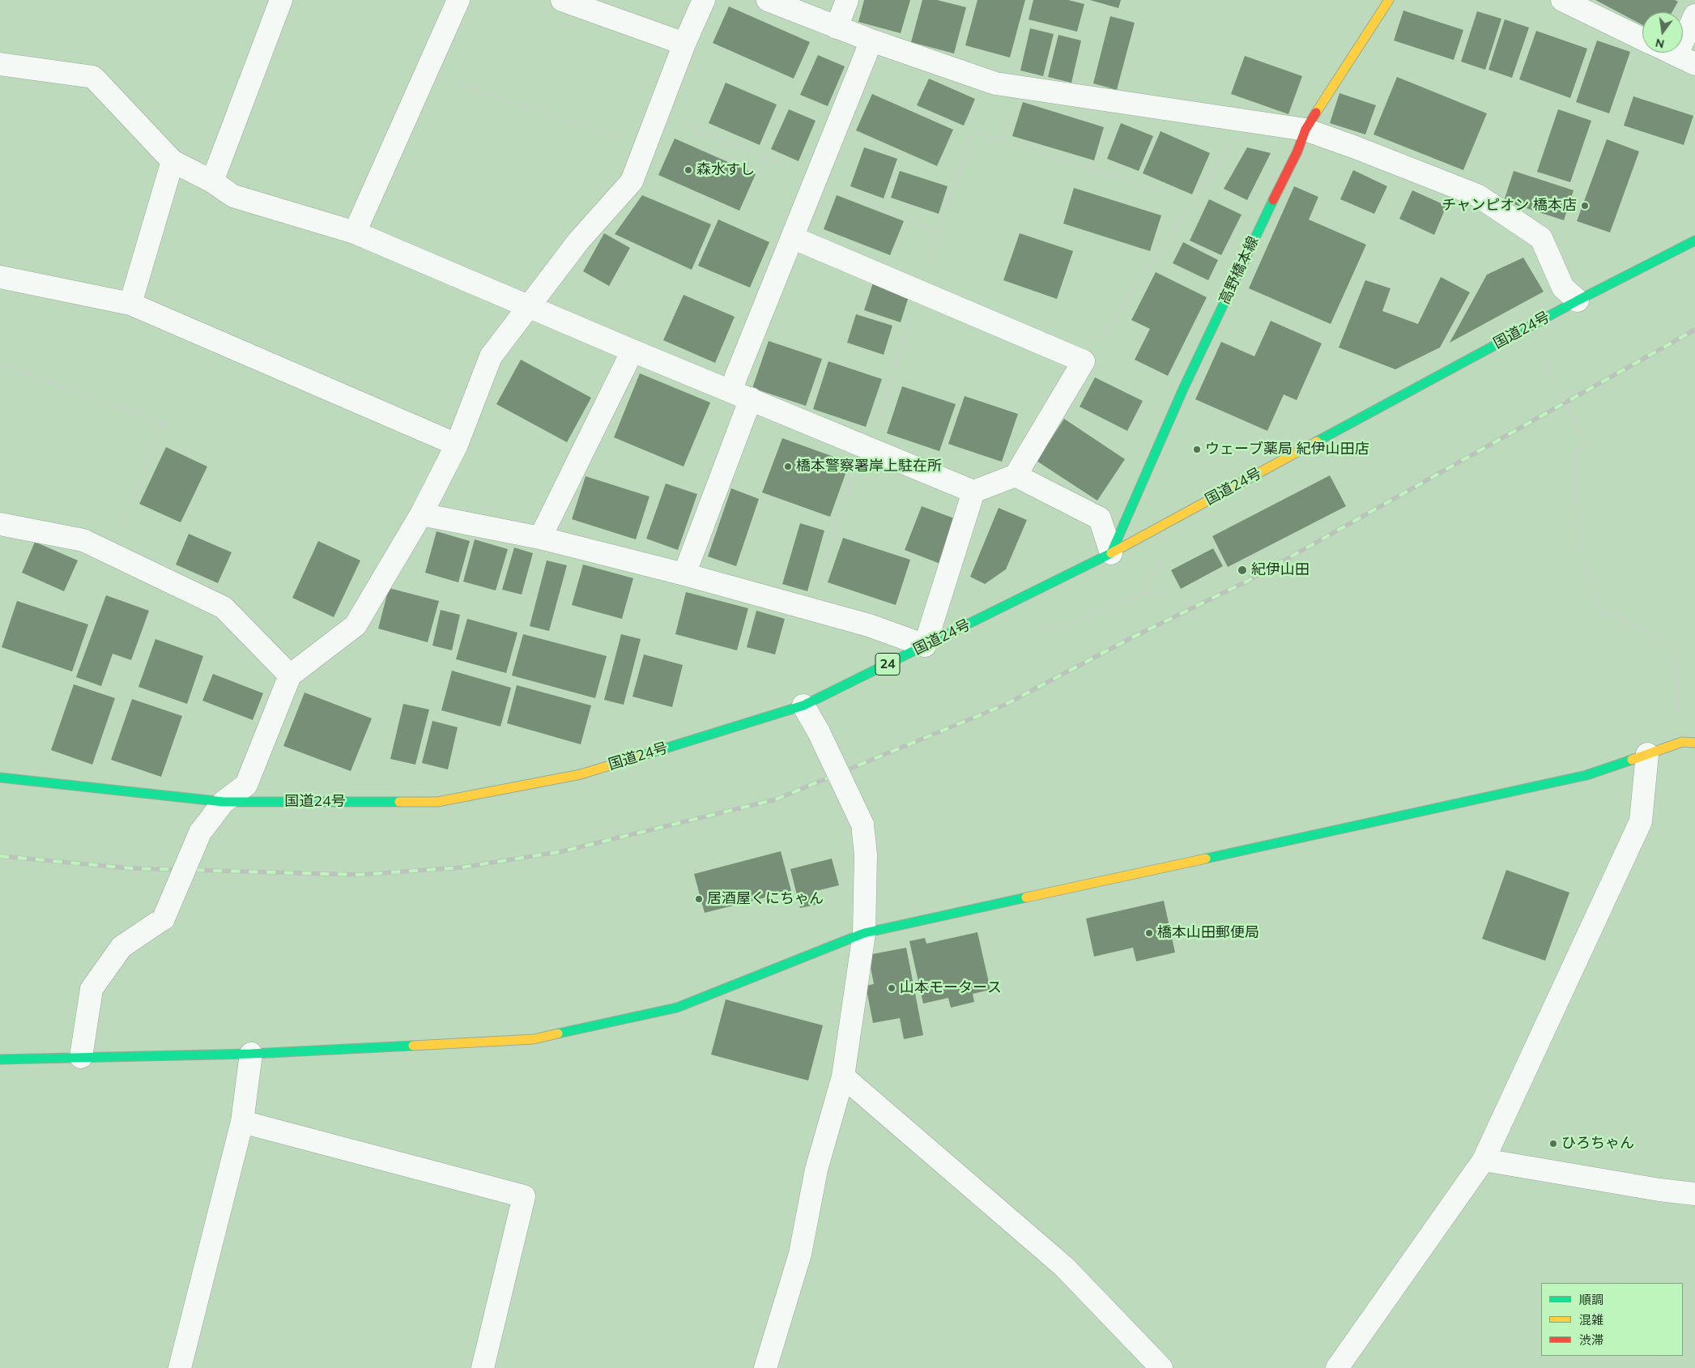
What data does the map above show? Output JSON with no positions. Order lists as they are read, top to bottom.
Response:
{
  "streets": {
    "main road": ["高野橋本線", "国道24号", "24"]
  },
  "crossings": [
    ["高野橋本線", "国道24号"]
  ],
  "places": [
    "森水すし",
    "チャンピオン 橋本店",
    "ウェーブ薬局 紀伊山田店",
    "橋本警察署岸上駐在所",
    "紀伊山田",
    "居酒屋くにちゃん",
    "橋本山田郵便局",
    "山本モータース",
    "ひろちゃん"
  ],
  "legend": ["順調", "混雑", "渋滞"],
  "north": "bottom"
}
